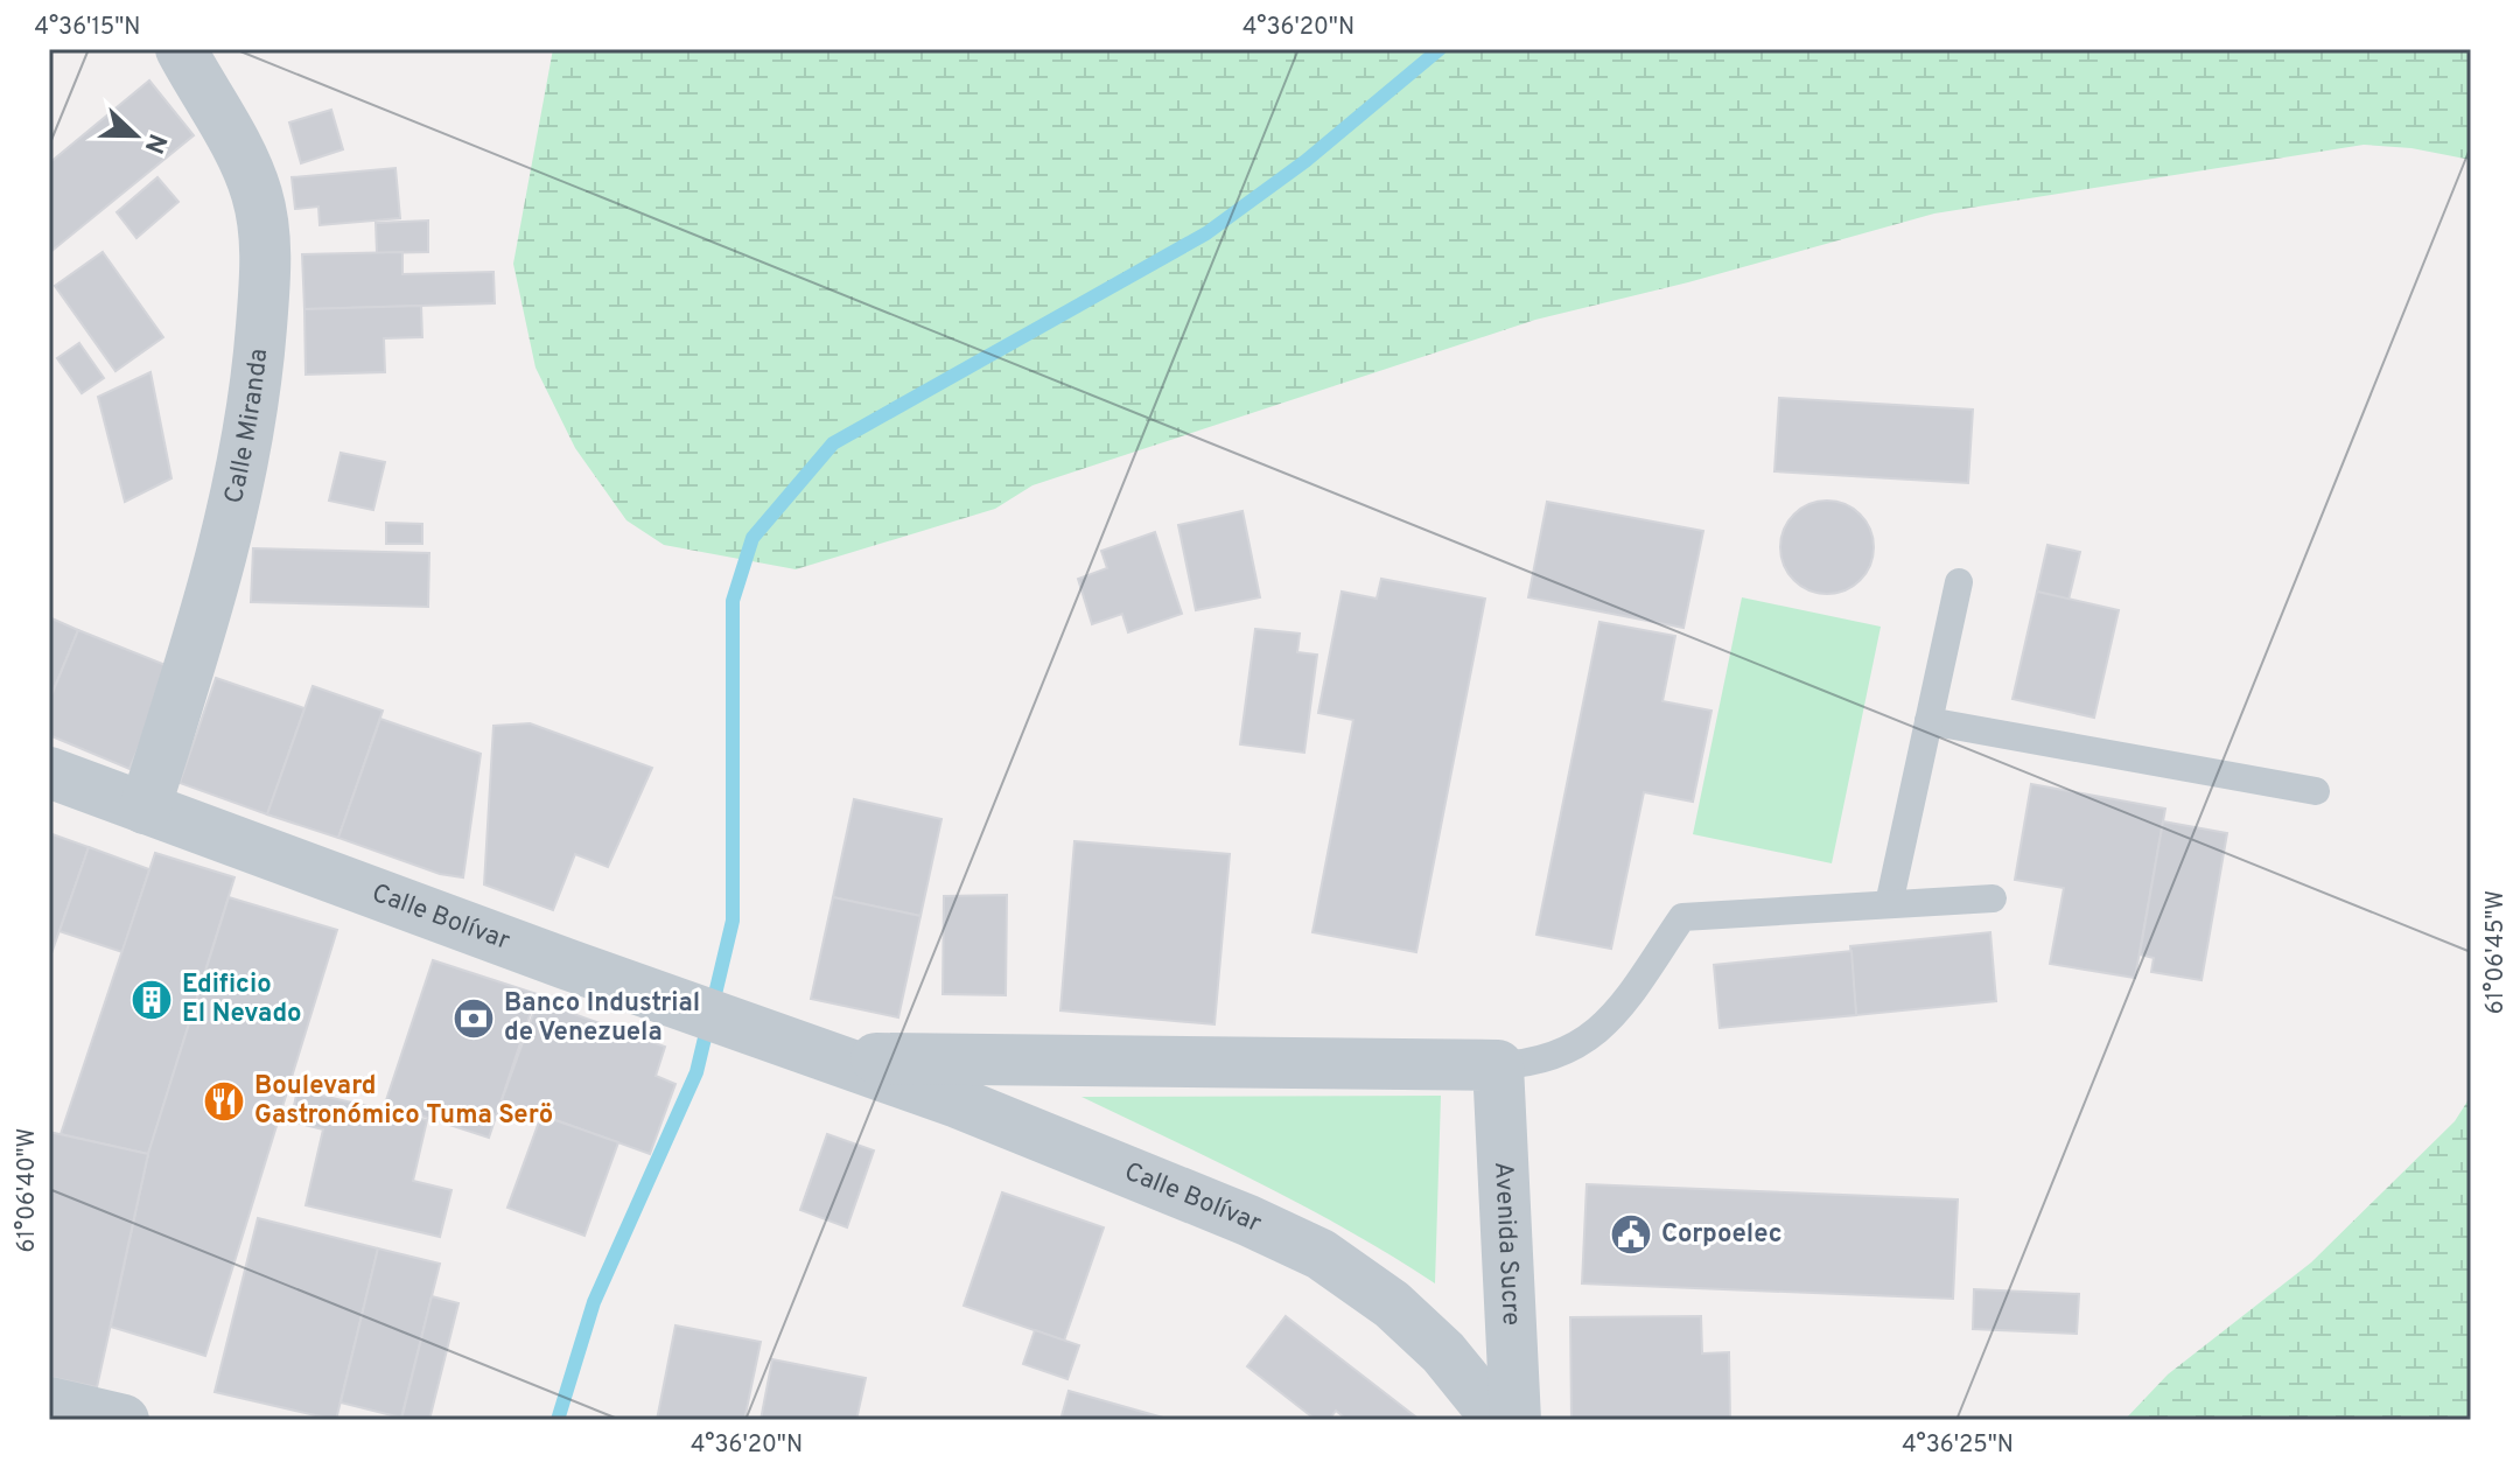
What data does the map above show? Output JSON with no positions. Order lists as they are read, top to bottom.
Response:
{
  "streets": {
    "street": ["Calle Miranda", "Calle Bolívar", "Avenida Sucre"]
  },
  "crossings": [
    ["Calle Miranda", "Calle Bolívar"],
    ["Calle Bolívar", "Avenida Sucre"]
  ],
  "places": {
    "building": ["Edificio El Nevado"],
    "bank": ["Banco Industrial de Venezuela"],
    "restaurant": ["Boulevard Gastronómico Tuma Serö"],
    "public building": ["Corpoelec"]
  },
  "north": "right",
  "coordinates": [
    "4°36'15\"N",
    "4°36'20\"N",
    "61°06'45\"W",
    "61°06'40\"W",
    "4°36'25\"N"
  ]
}
